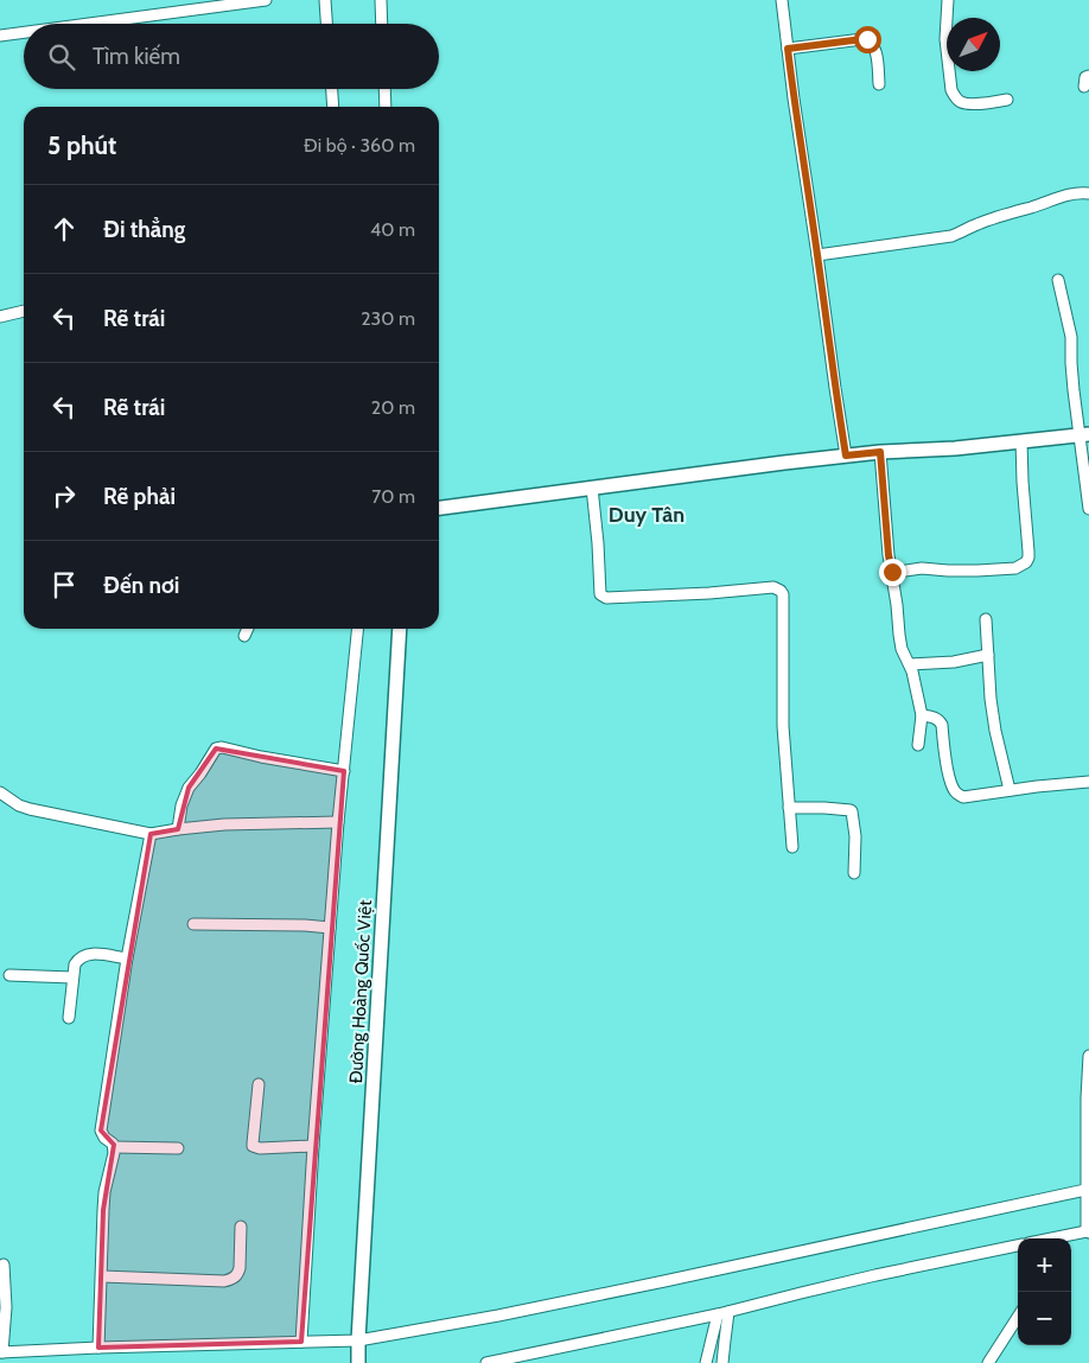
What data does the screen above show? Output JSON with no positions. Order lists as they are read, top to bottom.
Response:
{
  "streets": {
    "street": ["Đường Hoàng Quốc Việt"]
  },
  "districts": ["Duy Tân"],
  "north": "top right",
  "page": {
    "search": "Tìm kiếm",
    "heading": ["5 phút", "Đi bộ · 360 m"],
    "list": [
      ["Đi thẳng", "40 m"],
      ["Rẽ trái", "230 m"],
      ["Rẽ trái", "20 m"],
      ["Rẽ phải", "70 m"],
      "Đến nơi"
    ],
    "map_buttons": ["+", "−"]
  }
}
